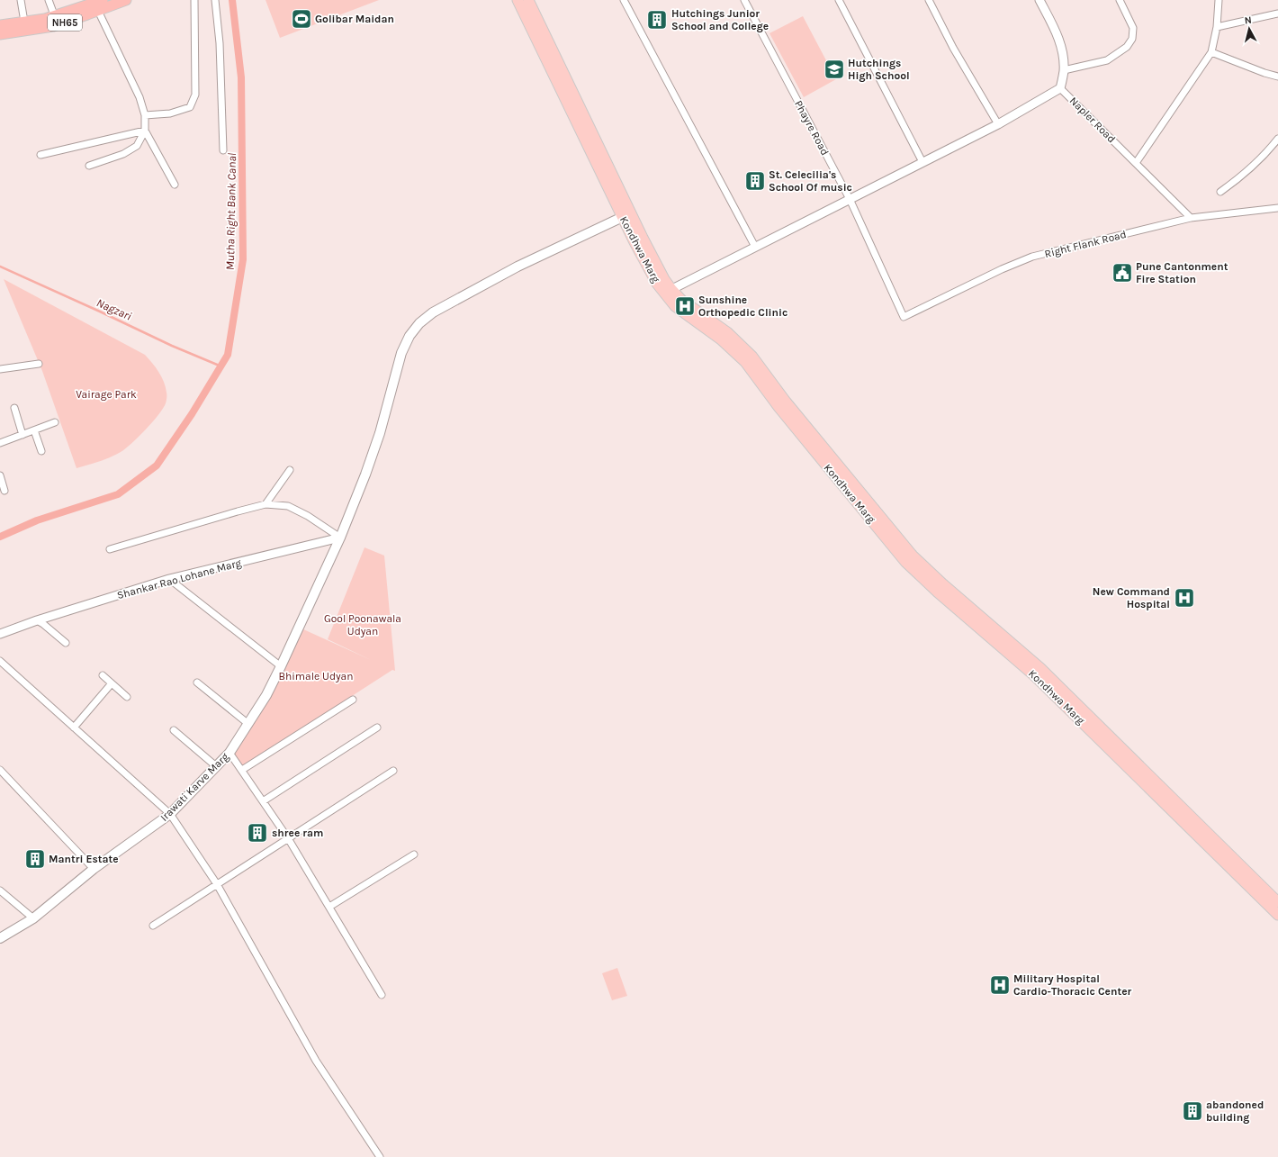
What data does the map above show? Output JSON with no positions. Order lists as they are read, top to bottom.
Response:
{
  "streets": {
    "highway": ["NH65"],
    "main road": ["Kondhwa Marg", "Irawati Karve Marg"],
    "street": [
      "Napler Road",
      "Phayre Road",
      "Right Flank Road",
      "Shankar Rao Lohane Marg"
    ]
  },
  "crossings": [
    ["Napler Road", "Right Flank Road"],
    ["Phayre Road", "Right Flank Road"],
    ["Kondhwa Marg", "Irawati Karve Marg"],
    ["Shankar Rao Lohane Marg", "Irawati Karve Marg"]
  ],
  "water": ["Mutha Right Bank Canal", "Nagzari"],
  "parks": ["Vairage Park", "Gool Poonawala Udyan", "Bhimale Udyan"],
  "places": {
    "sports": ["Golibar Maidan"],
    "building": [
      "Hutchings Junior School and College",
      "St. Celecilia's School Of music",
      "shree ram",
      "Mantri Estate",
      "abandoned building"
    ],
    "school or university": ["Hutchings High School"],
    "public building": ["Pune Cantonment Fire Station"],
    "hospital": ["Sunshine Orthopedic Clinic", "New Command Hospital", "Military Hospital Cardio-Thoracic Center"]
  },
  "north": "top"
}
